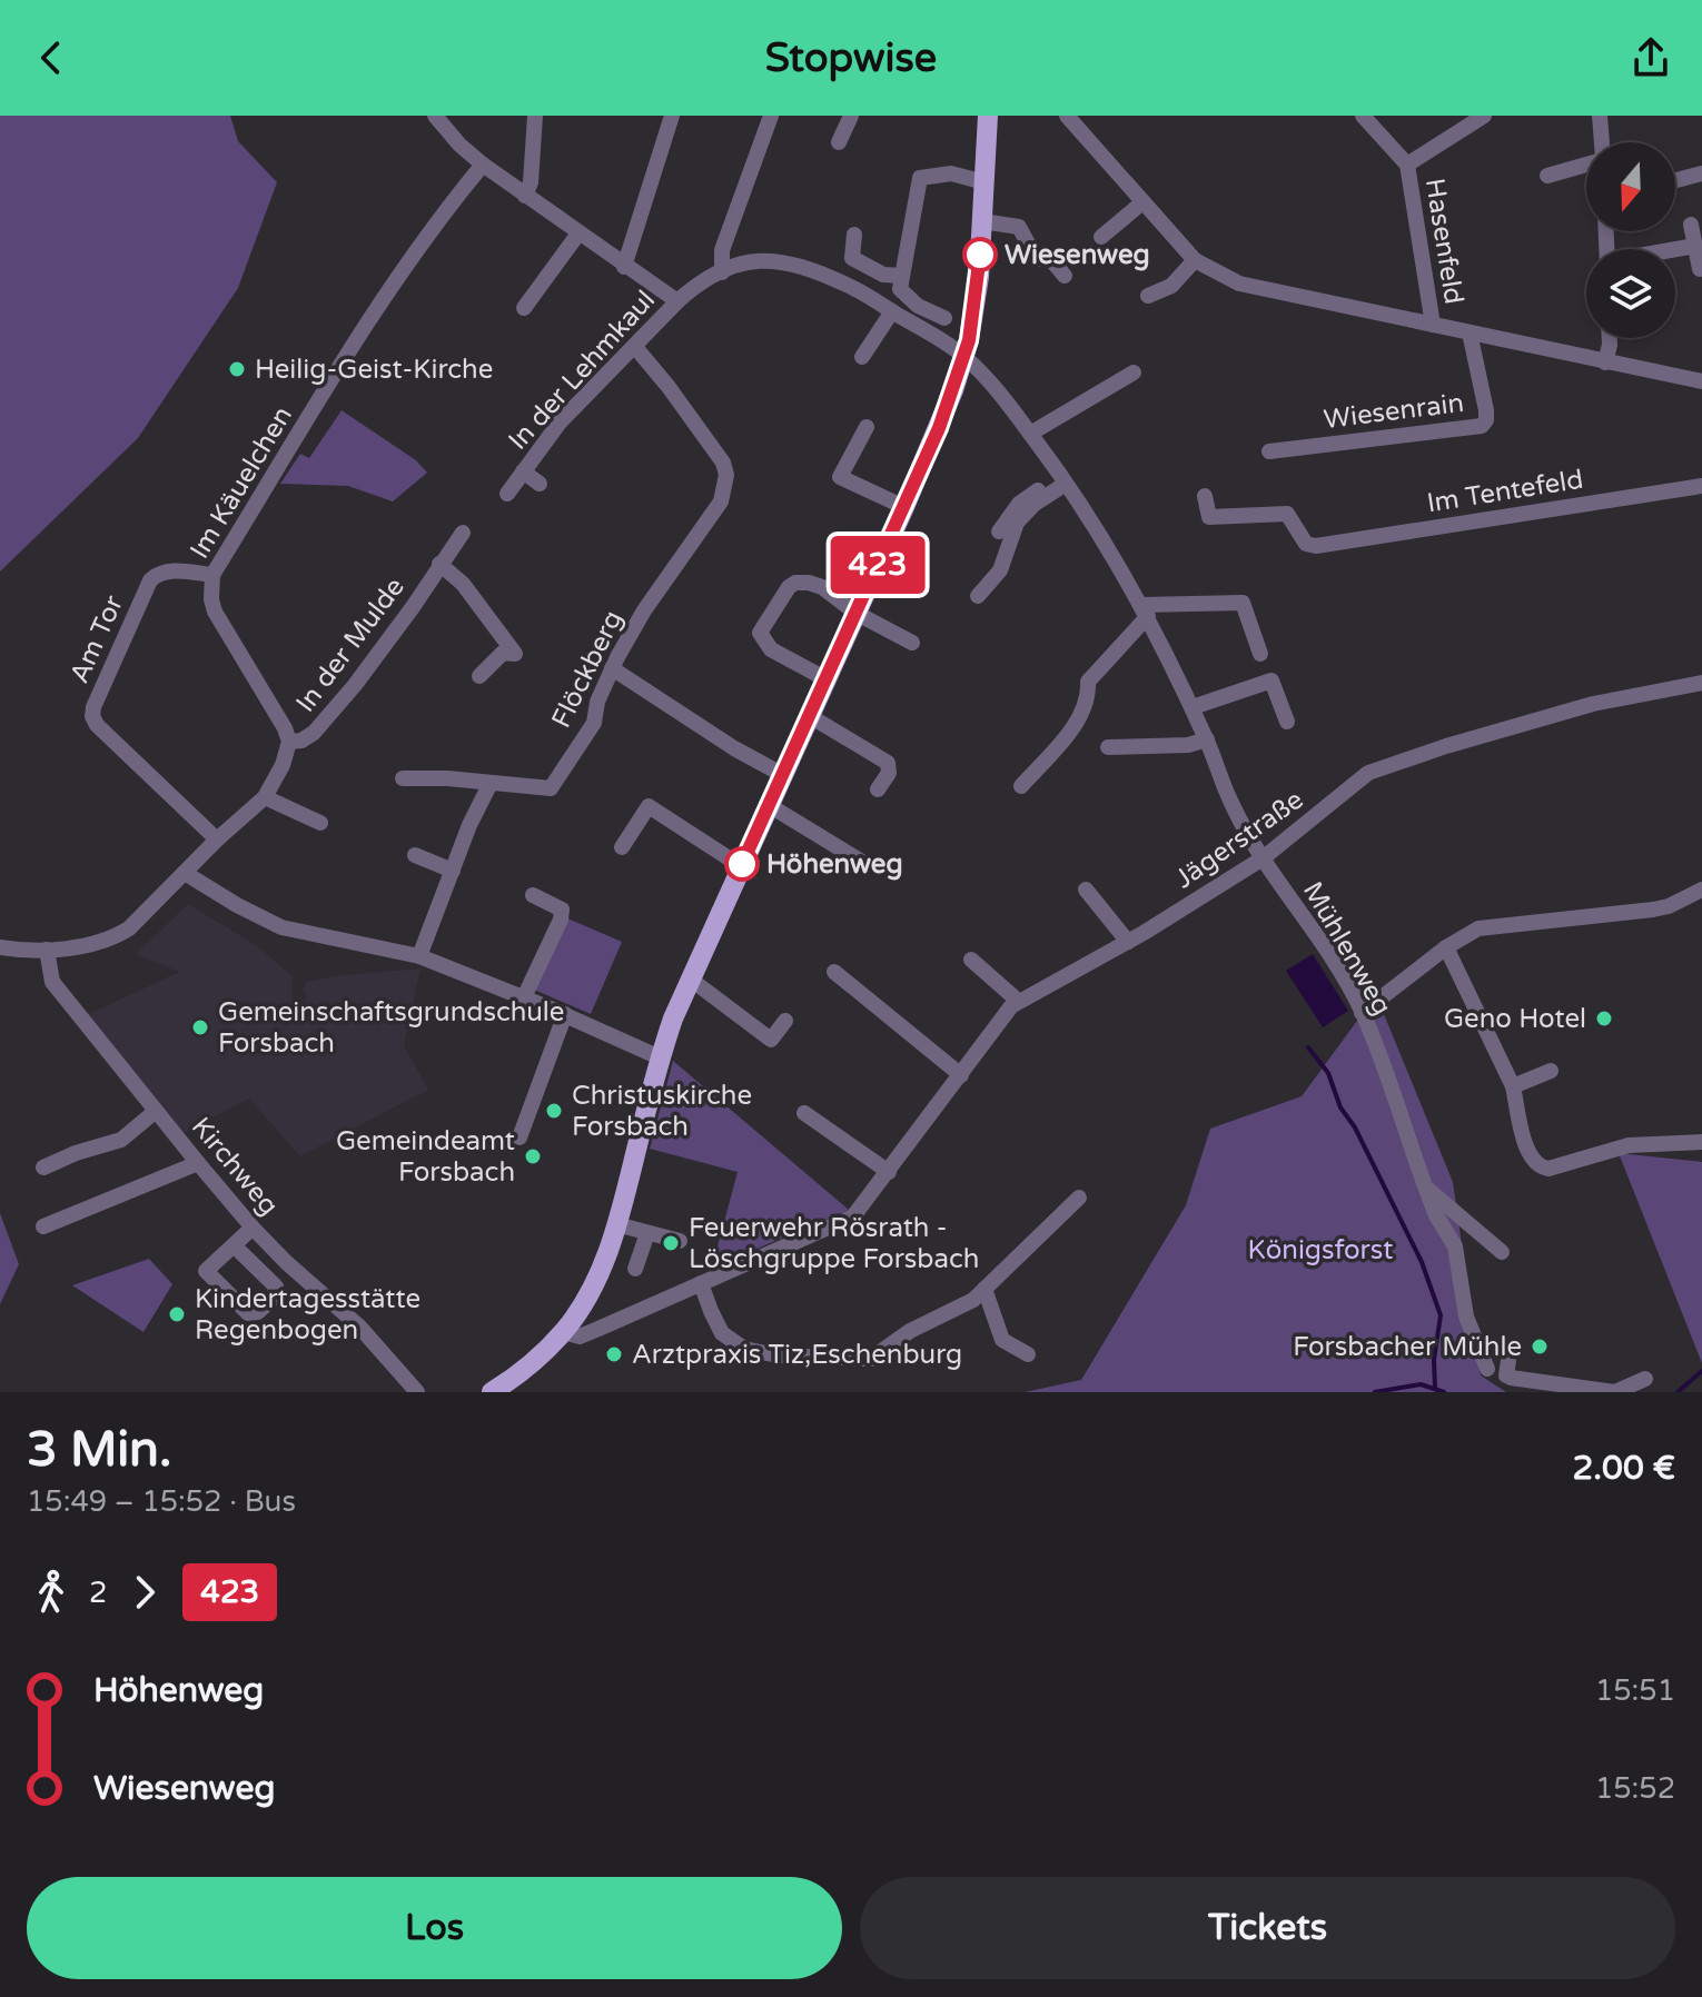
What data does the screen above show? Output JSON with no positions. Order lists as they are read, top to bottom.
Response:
{
  "streets": {
    "street": [
      "Hasenfeld",
      "In der Lehmkaul",
      "Wiesenrain",
      "Im Käuelchen",
      "Im Tentefeld",
      "Am Tor",
      "In der Mulde",
      "Flöckberg",
      "Jägerstraße",
      "Mühlenweg",
      "Kirchweg"
    ]
  },
  "crossings": [
    ["In der Lehmkaul", "Flöckberg"],
    ["In der Lehmkaul", "Mühlenweg"],
    ["Im Käuelchen", "Am Tor"],
    ["Im Käuelchen", "In der Mulde"],
    ["Jägerstraße", "Mühlenweg"]
  ],
  "parks": ["Königsforst"],
  "places": [
    "Wiesenweg",
    "Heilig-Geist-Kirche",
    "Höhenweg",
    "Geno Hotel",
    "Gemeinschaftsgrundschule Forsbach",
    "Christuskirche Forsbach",
    "Gemeindeamt Forsbach",
    "Feuerwehr Rösrath - Löschgruppe Forsbach",
    "Kindertagesstätte Regenbogen",
    "Forsbacher Mühle",
    "Arztpraxis Tiz,Eschenburg"
  ],
  "lines": ["bus line 423"],
  "north": "bottom",
  "page": {
    "header": "Stopwise",
    "on_map": "423",
    "heading": ["3 Min.", "15:49 – 15:52 · Bus", "2.00 €"],
    "legs": ["2", "423"],
    "list": [
      {
        "name": "Höhenweg",
        "value": "15:51"
      },
      {
        "name": "Wiesenweg",
        "value": "15:52"
      }
    ],
    "buttons": ["Los", "Tickets"]
  }
}
